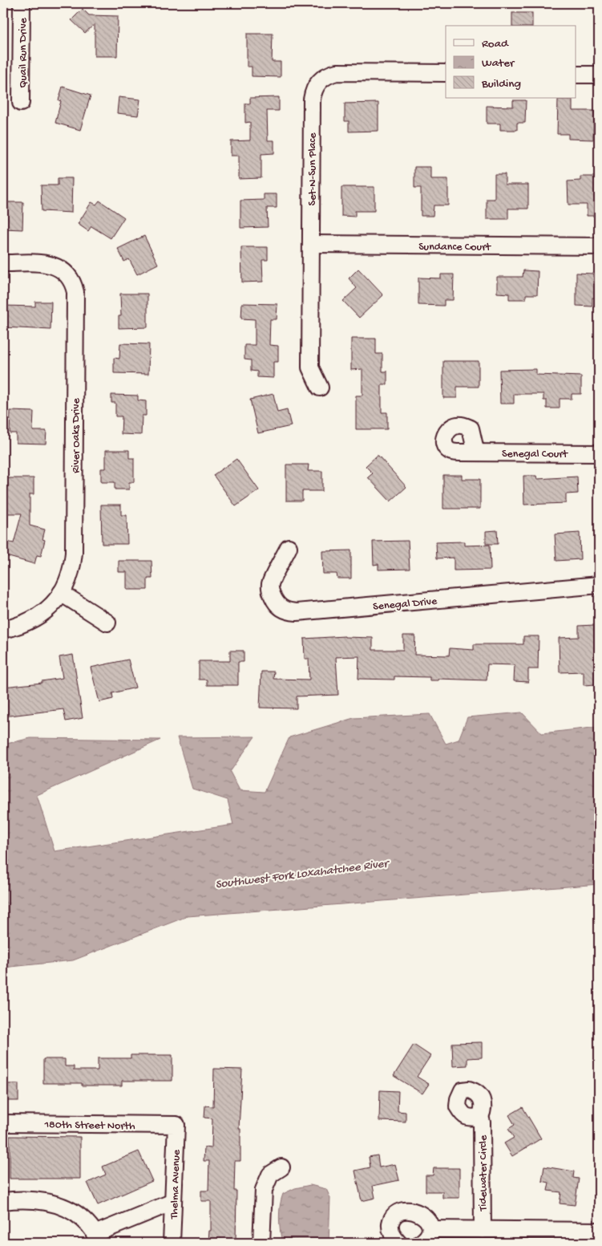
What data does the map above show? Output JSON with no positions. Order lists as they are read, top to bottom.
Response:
{
  "streets": {
    "street": [
      "Quail Run Drive",
      "Set-N-Sun Place",
      "Sundance Court",
      "River Oaks Drive",
      "Senegal Court",
      "Senegal Drive",
      "180th Street North",
      "Tidewater Circle",
      "Thelma Avenue"
    ]
  },
  "crossings": [
    ["Set-N-Sun Place", "Sundance Court"],
    ["180th Street North", "Thelma Avenue"]
  ],
  "water": ["Southwest Fork Loxahatchee River"],
  "legend": ["Road", "Water", "Building"]
}
